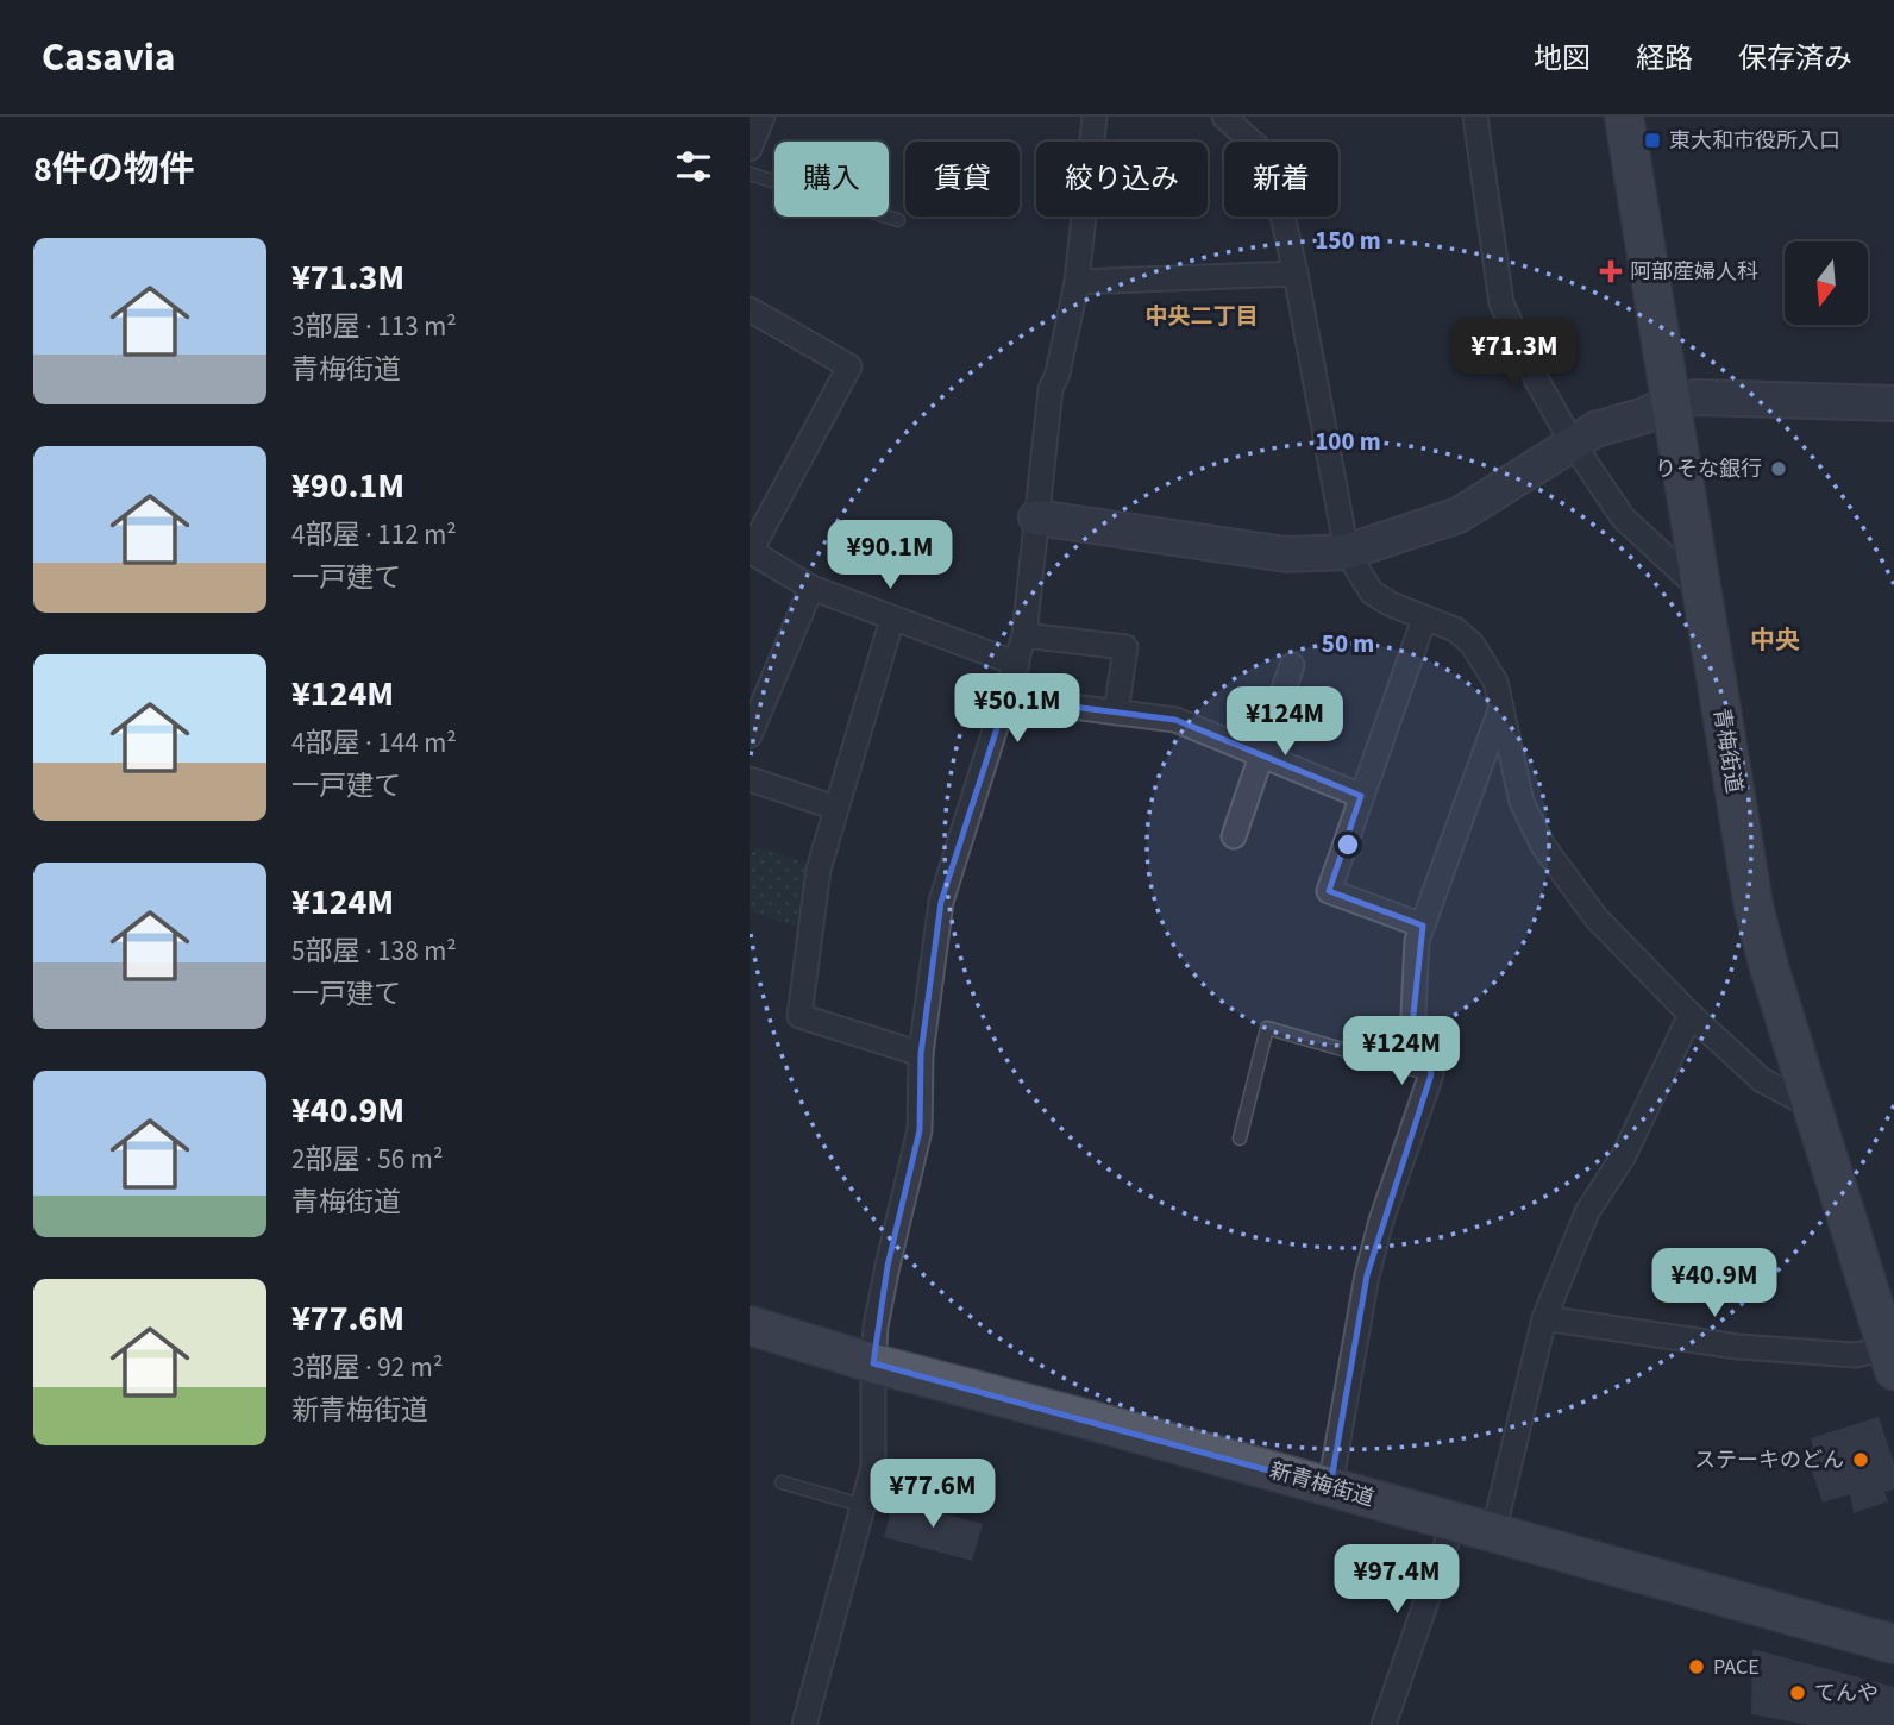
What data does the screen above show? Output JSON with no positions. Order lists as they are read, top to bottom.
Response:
{
  "streets": {
    "main road": ["青梅街道", "新青梅街道"]
  },
  "districts": ["中央二丁目", "中央"],
  "places": {
    "transit": ["東大和市役所入口"],
    "health": ["阿部産婦人科"],
    "other": [
      "りそな銀行",
      "ステーキのどん",
      "PACE",
      "てんや"
    ]
  },
  "north": "bottom",
  "page": {
    "header": "Casavia",
    "nav": ["地図", "経路", "保存済み"],
    "heading": "8件の物件",
    "chip": [
      "購入",
      "賃貸",
      "絞り込み",
      "新着"
    ],
    "list": [
      {
        "name": "¥71.3M",
        "note": "3部屋 · 113 m² · 青梅街道"
      },
      {
        "name": "¥90.1M",
        "note": "4部屋 · 112 m² · 一戸建て"
      },
      {
        "name": "¥124M",
        "note": "4部屋 · 144 m² · 一戸建て"
      },
      {
        "name": "¥124M",
        "note": "5部屋 · 138 m² · 一戸建て"
      },
      {
        "name": "¥40.9M",
        "note": "2部屋 · 56 m² · 青梅街道"
      },
      {
        "name": "¥77.6M",
        "note": "3部屋 · 92 m² · 新青梅街道"
      }
    ],
    "price": [
      "¥71.3M",
      "¥90.1M",
      "¥50.1M",
      "¥124M",
      "¥124M",
      "¥40.9M",
      "¥77.6M",
      "¥97.4M"
    ]
  },
  "rings": ["150 m", "100 m", "50 m"]
}
